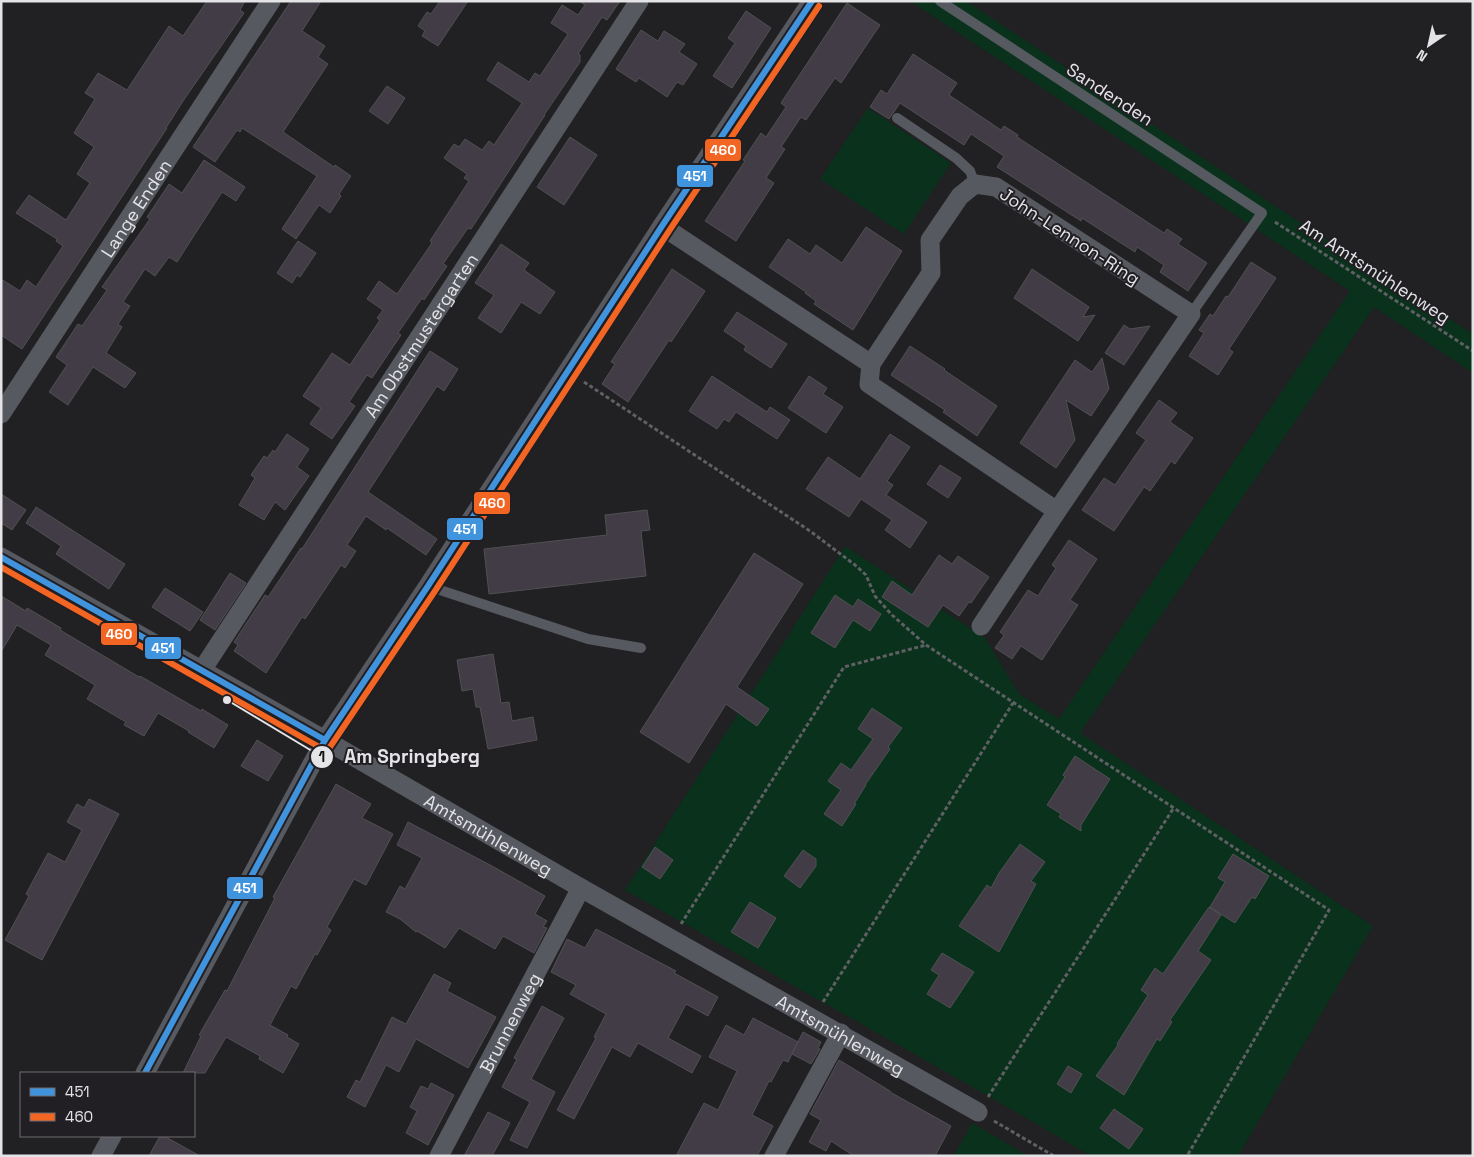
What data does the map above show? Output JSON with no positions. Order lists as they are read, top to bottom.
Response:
{
  "streets": {
    "street": [
      "Lange Enden",
      "John-Lennon-Ring",
      "Am Obstmustergarten",
      "Amtsmühlenweg",
      "Brunnenweg"
    ],
    "lane": ["Sandenden"],
    "path": ["Am Amtsmühlenweg"]
  },
  "crossings": [
    ["Sandenden", "Am Amtsmühlenweg"],
    ["Am Obstmustergarten", "Amtsmühlenweg"],
    ["Amtsmühlenweg", "Brunnenweg"]
  ],
  "places": ["Am Springberg"],
  "lines": ["transit line 451", "transit line 460"],
  "legend": ["451", "460"],
  "north": "bottom left"
}
